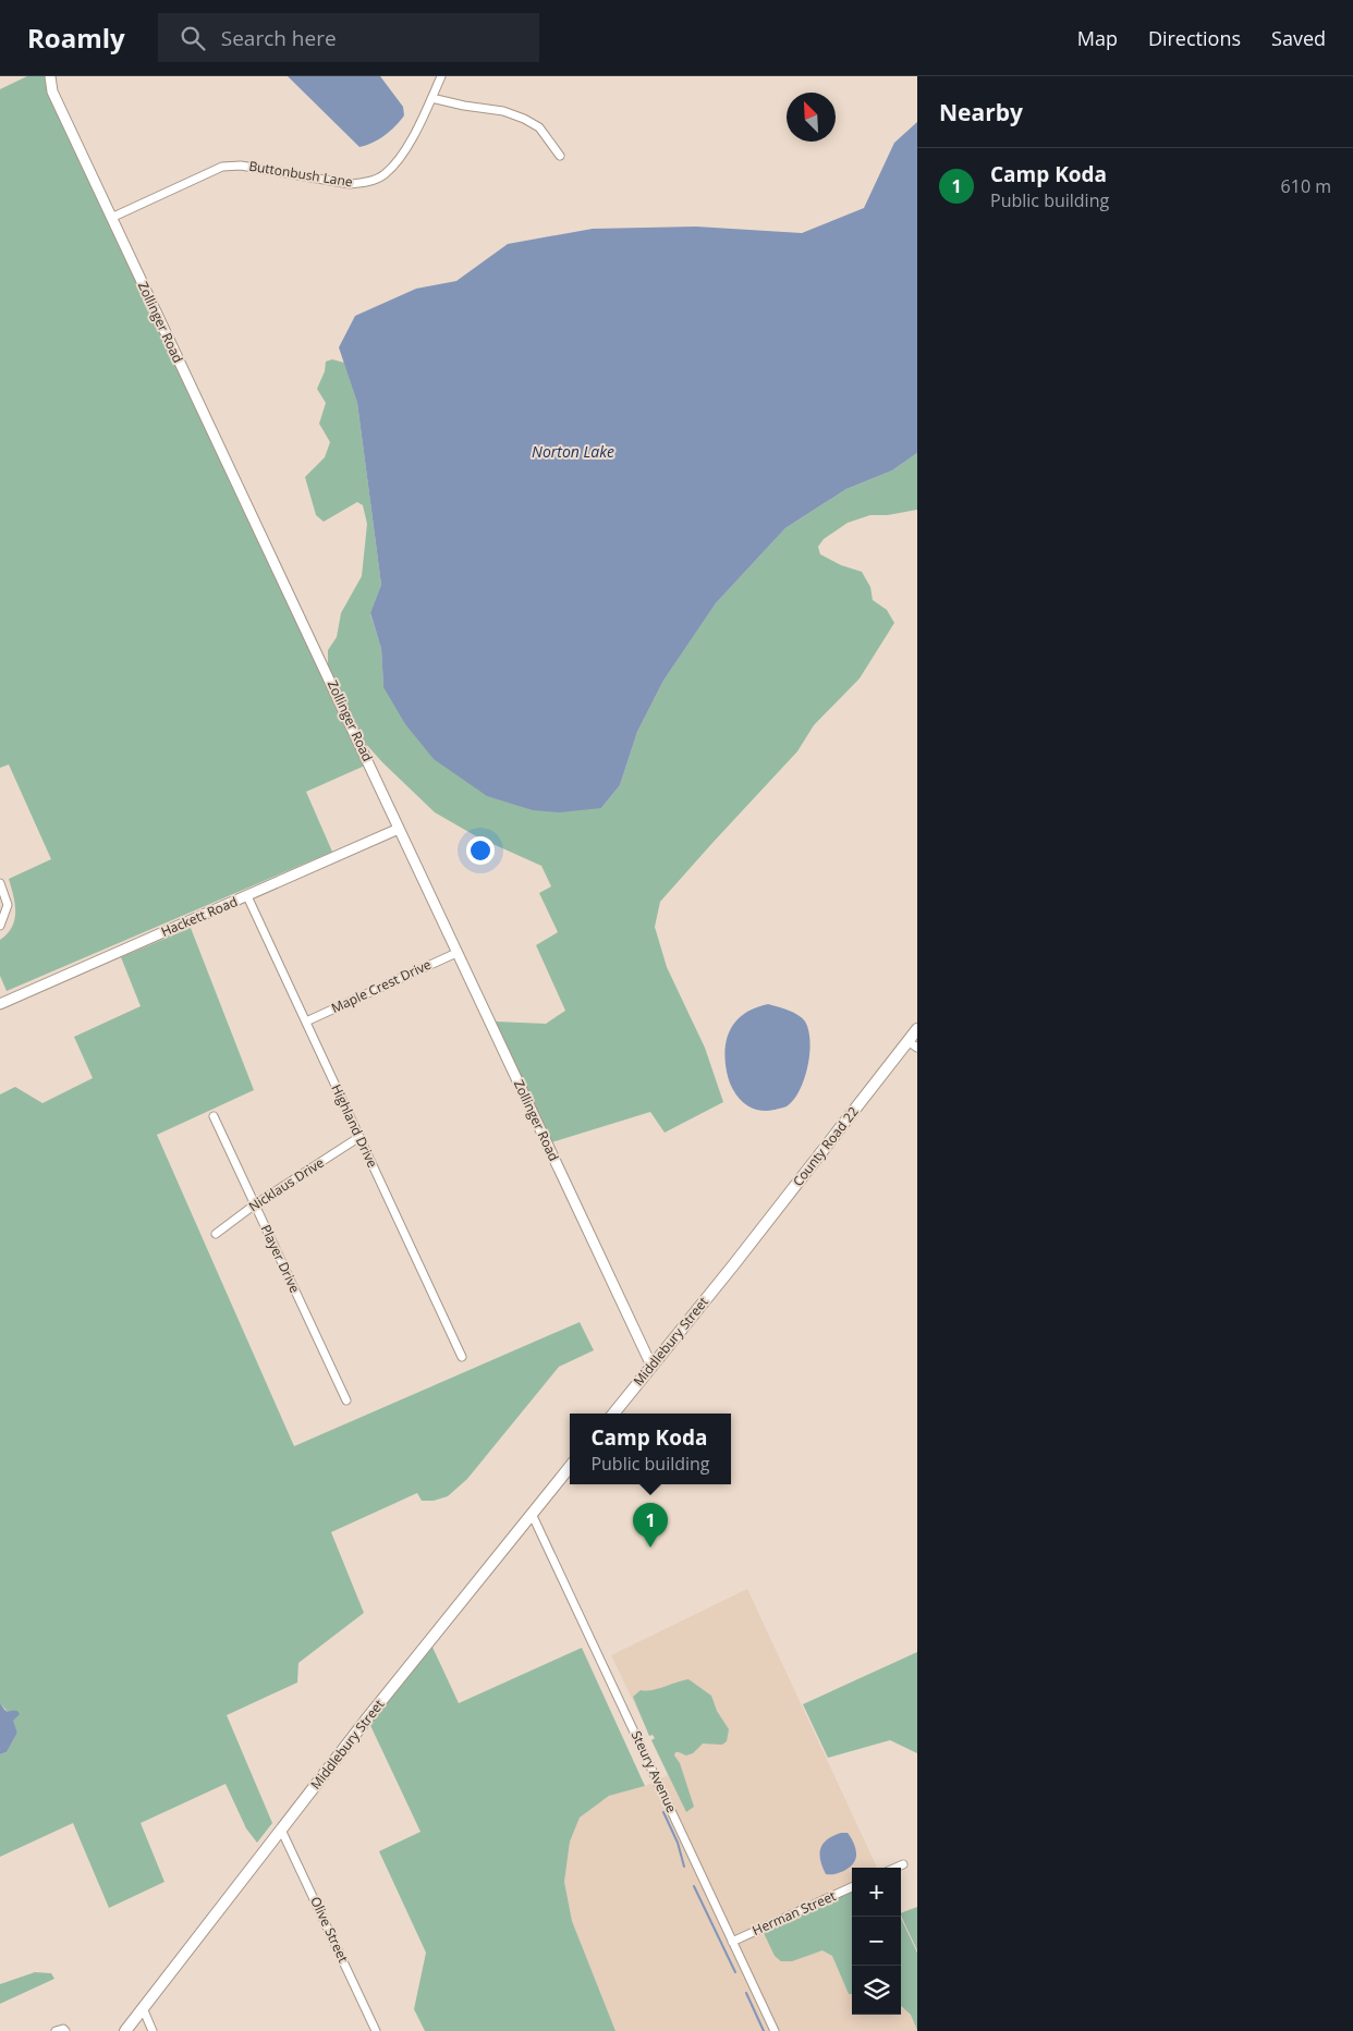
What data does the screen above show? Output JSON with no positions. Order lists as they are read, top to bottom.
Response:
{
  "streets": {
    "main road": ["County Road 22", "Middlebury Street"],
    "street": [
      "Buttonbush Lane",
      "Zollinger Road",
      "Hackett Road",
      "Maple Crest Drive",
      "Highland Drive",
      "Nicklaus Drive",
      "Player Drive",
      "Steury Avenue",
      "Herman Street",
      "Olive Street"
    ]
  },
  "crossings": [
    ["Buttonbush Lane", "Zollinger Road"],
    ["Zollinger Road", "Hackett Road"],
    ["Zollinger Road", "Maple Crest Drive"],
    ["Zollinger Road", "Middlebury Street"],
    ["Hackett Road", "Highland Drive"],
    ["Maple Crest Drive", "Highland Drive"],
    ["Highland Drive", "Nicklaus Drive"],
    ["County Road 22", "Middlebury Street"],
    ["Nicklaus Drive", "Player Drive"],
    ["Middlebury Street", "Steury Avenue"],
    ["Middlebury Street", "Olive Street"],
    ["Steury Avenue", "Herman Street"]
  ],
  "water": ["Norton Lake"],
  "north": "top left",
  "page": {
    "header": "Roamly",
    "search": "Search here",
    "nav": ["Map", "Directions", "Saved"],
    "heading": "Nearby",
    "list": [
      {
        "mark": "1",
        "name": "Camp Koda",
        "note": "Public building",
        "value": "610 m"
      }
    ],
    "popup": ["Camp Koda", "Public building"],
    "pins": "1",
    "map_buttons": ["+", "−"]
  }
}
